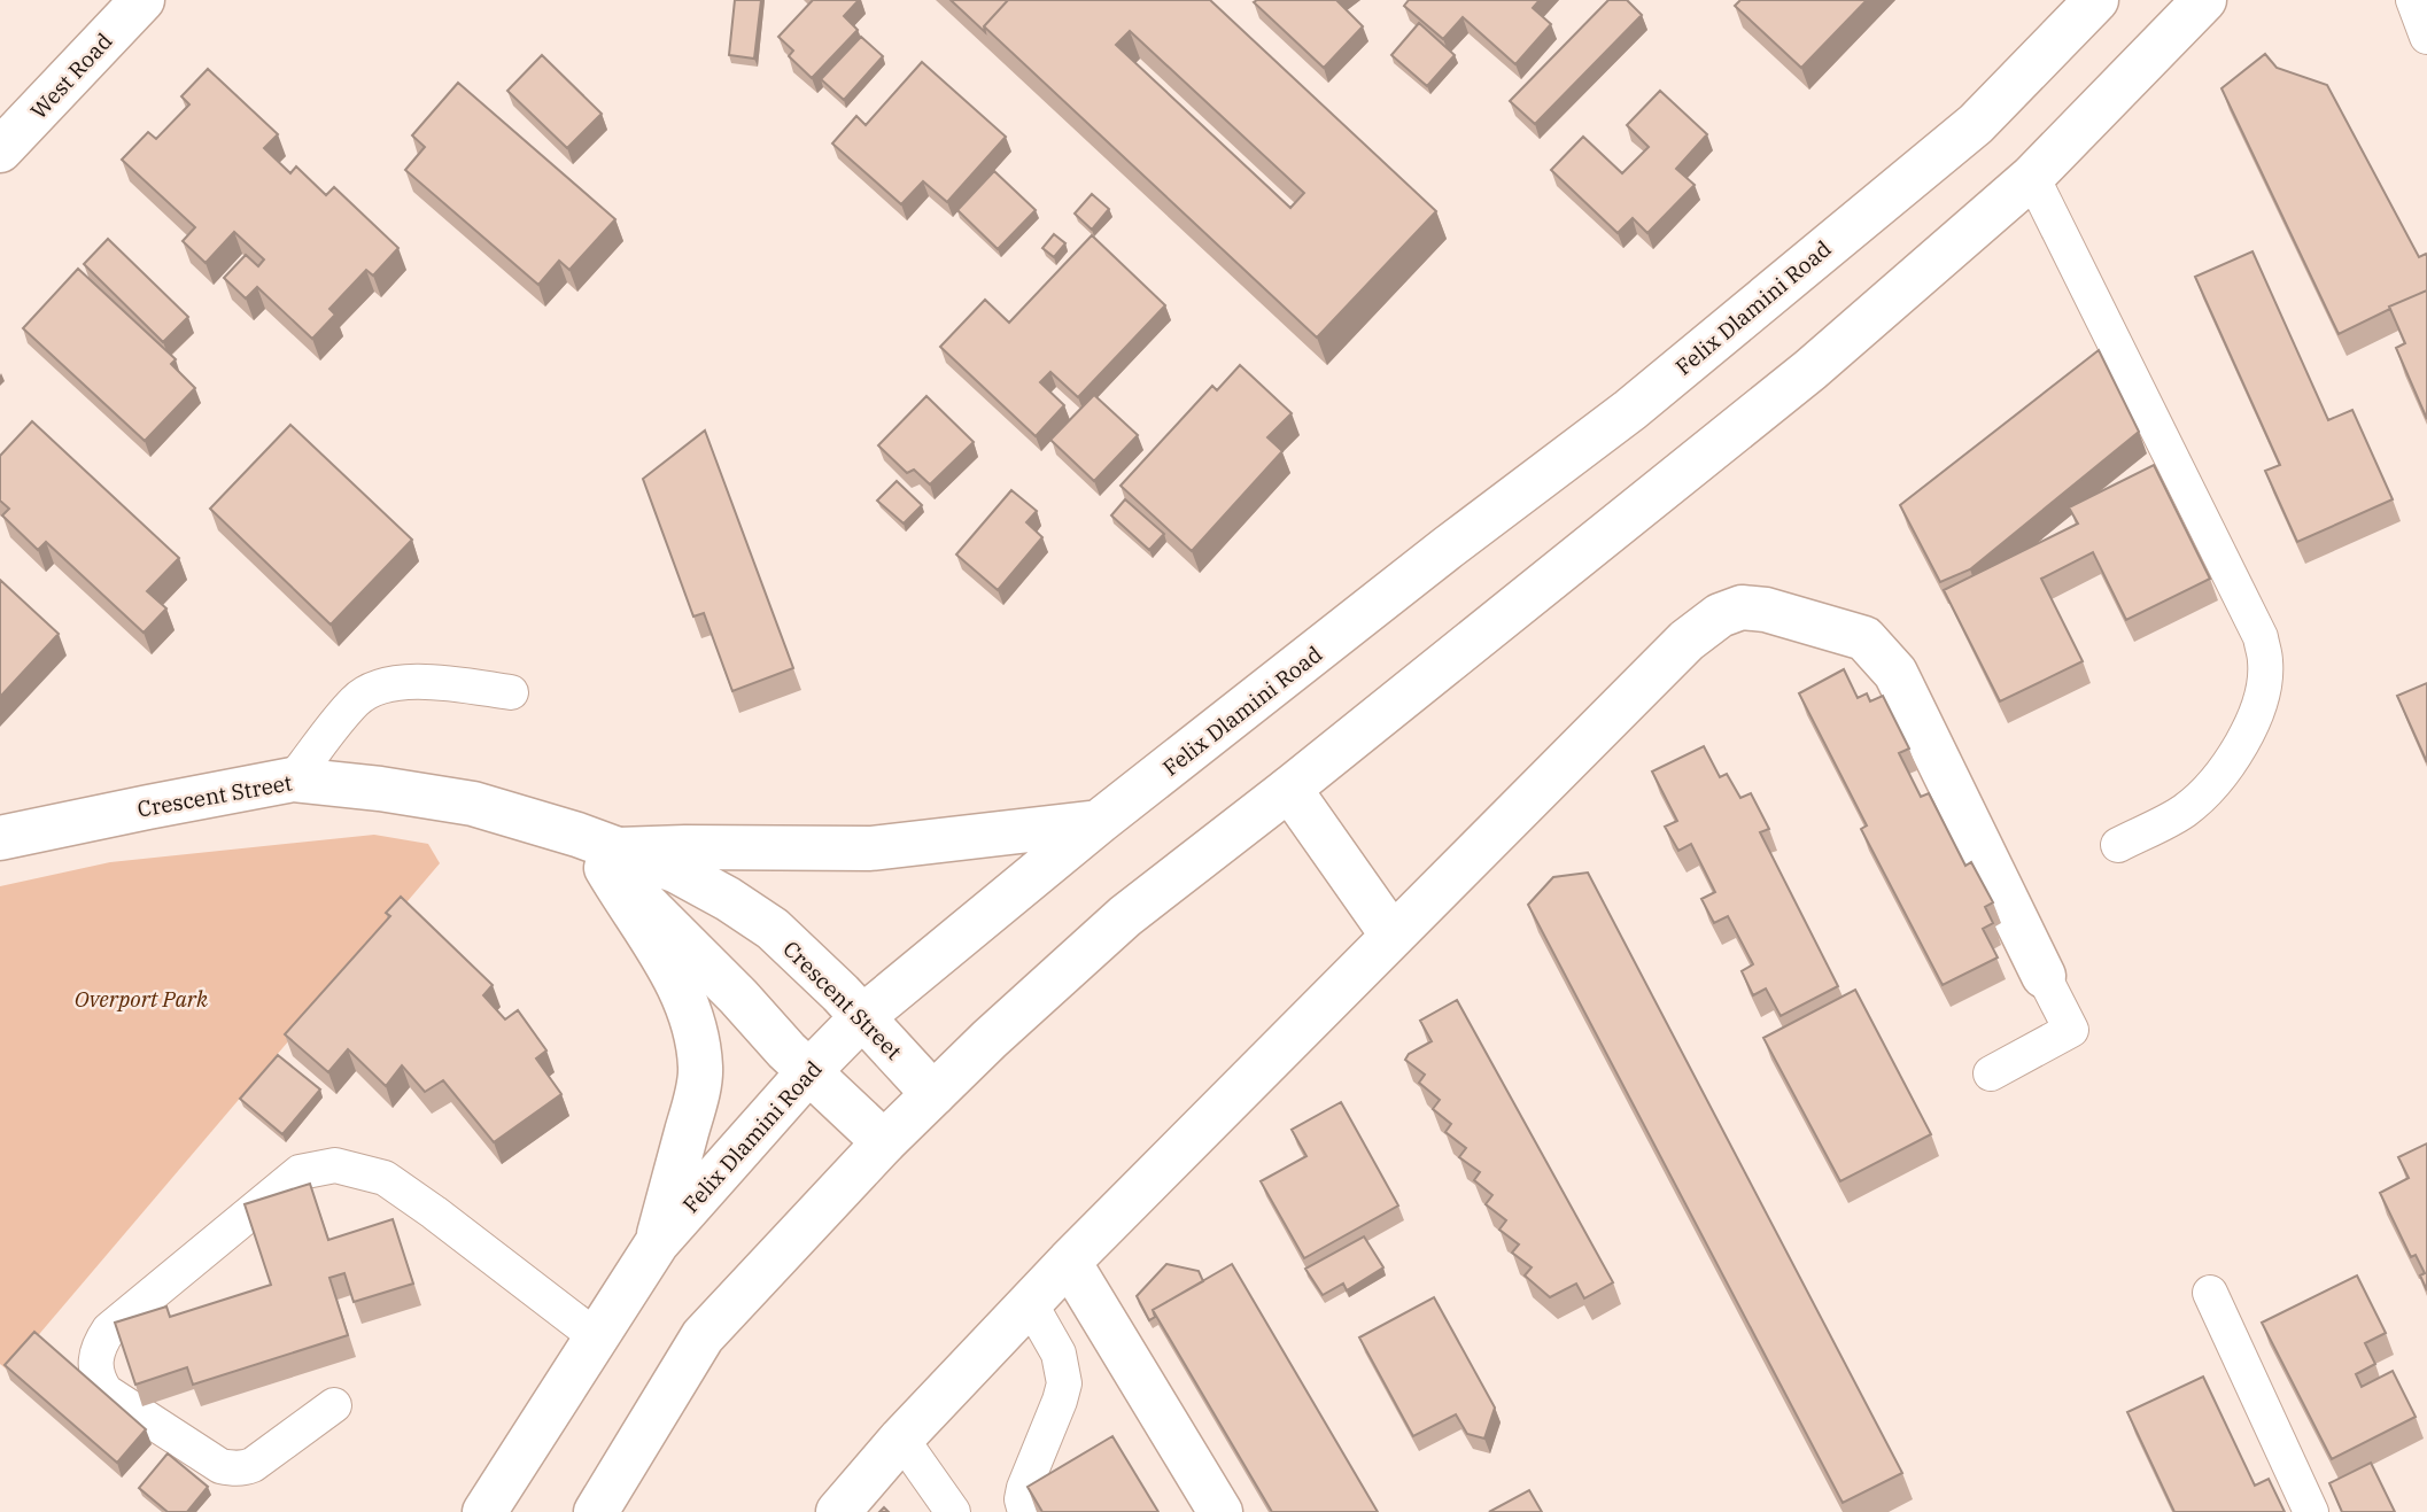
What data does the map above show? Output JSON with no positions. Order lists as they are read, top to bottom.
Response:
{
  "streets": {
    "main road": ["West Road", "Felix Dlamini Road", "Crescent Street"]
  },
  "crossings": [
    ["Felix Dlamini Road", "Crescent Street"]
  ],
  "parks": ["Overport Park"]
}
